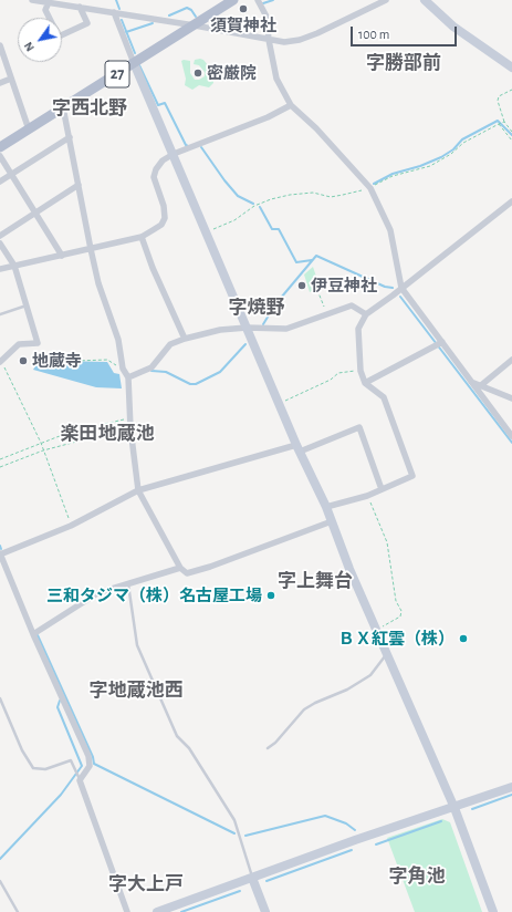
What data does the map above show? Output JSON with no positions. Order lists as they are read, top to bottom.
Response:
{
  "streets": {
    "main road": ["27"]
  },
  "districts": [
    "字勝部前",
    "字西北野",
    "字焼野",
    "楽田地蔵池",
    "字上舞台",
    "字地蔵池西",
    "字角池",
    "字大上戸"
  ],
  "places": [
    "須賀神社",
    "密厳院",
    "伊豆神社",
    "地蔵寺",
    "三和タジマ（株）名古屋工場",
    "ＢＸ紅雲（株）"
  ],
  "scale_bar": "100 m",
  "north": "bottom left"
}
